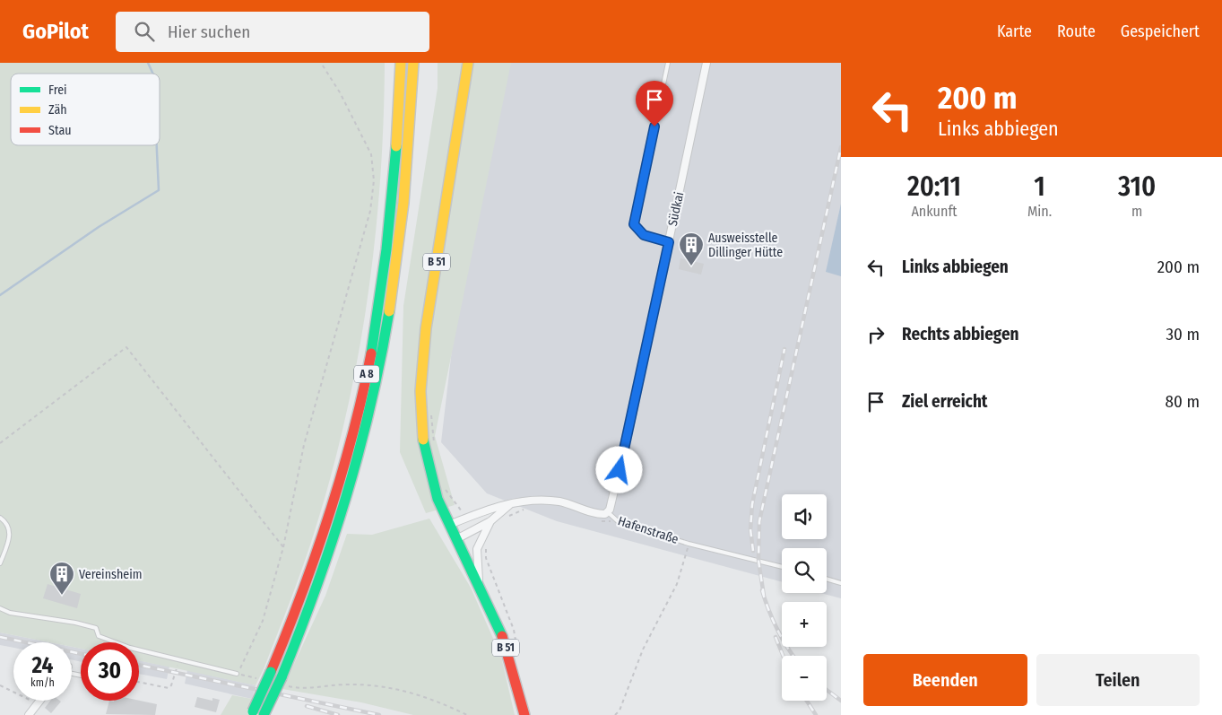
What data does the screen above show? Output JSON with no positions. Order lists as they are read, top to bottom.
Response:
{
  "streets": {
    "main road": ["B 51", "A 8"],
    "street": ["Südkai", "Hafenstraße"]
  },
  "crossings": [
    ["Südkai", "Hafenstraße"],
    ["B 51", "Hafenstraße"]
  ],
  "places": {
    "building": ["Ausweisstelle Dillinger Hütte", "Vereinsheim"]
  },
  "legend": ["Frei", "Zäh", "Stau"],
  "page": {
    "header": "GoPilot",
    "search": "Hier suchen",
    "nav": ["Karte", "Route", "Gespeichert"],
    "turn": ["200 m", "Links abbiegen"],
    "eta": [
      "20:11",
      "Ankunft",
      "1",
      "Min.",
      "310",
      "m"
    ],
    "list": [
      {
        "name": "Links abbiegen",
        "value": "200 m"
      },
      {
        "name": "Rechts abbiegen",
        "value": "30 m"
      },
      {
        "name": "Ziel erreicht",
        "value": "80 m"
      }
    ],
    "map_buttons": ["+", "−"],
    "speed": "24 km/h",
    "limit": "30",
    "buttons": ["Beenden", "Teilen"]
  }
}
